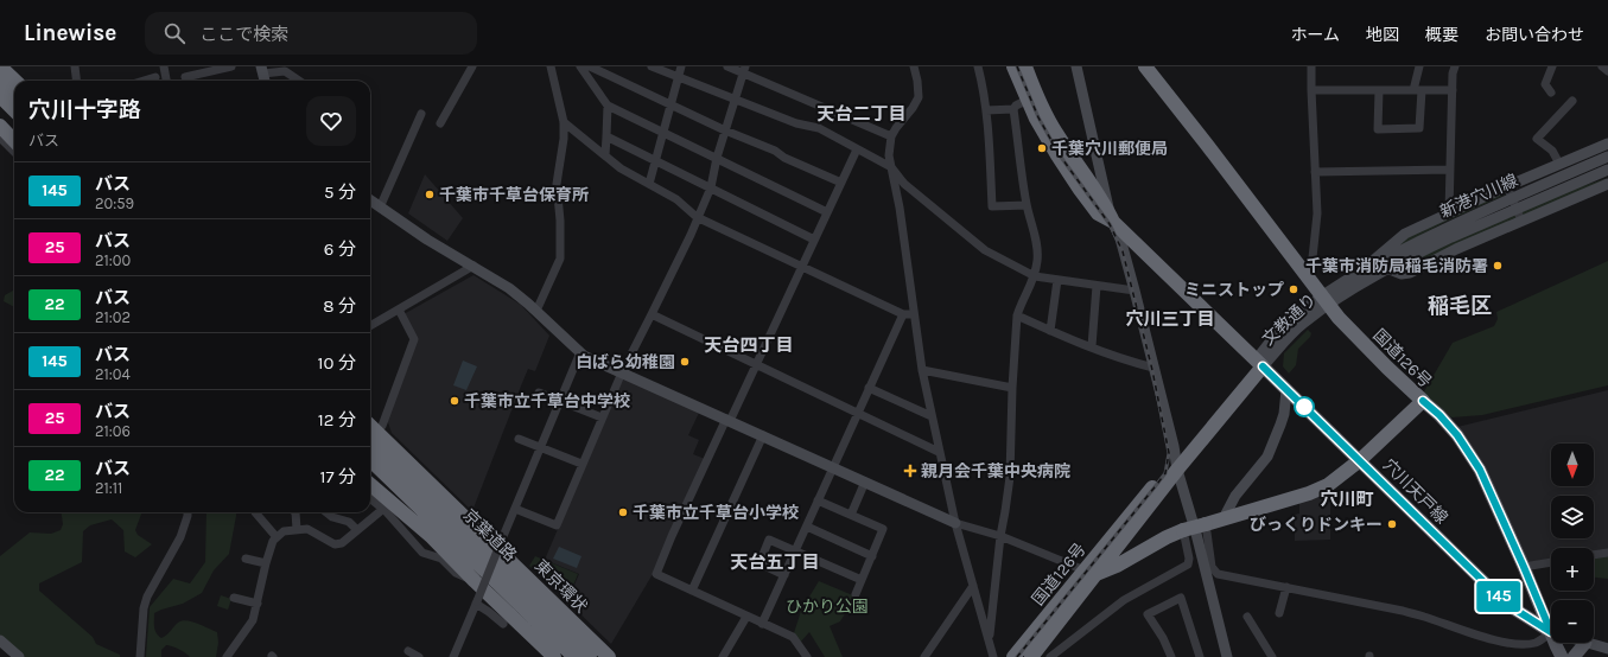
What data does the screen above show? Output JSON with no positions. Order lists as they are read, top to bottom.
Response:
{
  "streets": {
    "highway": ["国道126号", "京葉道路", "東京環状"],
    "main road": ["穴川天戸線"],
    "street": ["新港穴川線", "文教通り"]
  },
  "crossings": [
    ["新港穴川線", "文教通り"],
    ["文教通り", "国道126号"],
    ["文教通り", "穴川天戸線"],
    ["国道126号", "穴川天戸線"]
  ],
  "districts": [
    "天台二丁目",
    "稲毛区",
    "穴川三丁目",
    "天台四丁目",
    "穴川町",
    "天台五丁目"
  ],
  "parks": ["ひかり公園"],
  "places": {
    "other": [
      "千葉穴川郵便局",
      "千葉市千草台保育所",
      "千葉市消防局稲毛消防署",
      "ミニストップ",
      "白ばら幼稚園",
      "千葉市立千草台中学校",
      "千葉市立千草台小学校",
      "びっくりドンキー"
    ],
    "health": ["親月会千葉中央病院"]
  },
  "lines": ["bus line 145"],
  "north": "bottom",
  "page": {
    "header": "Linewise",
    "search": "ここで検索",
    "nav": [
      "ホーム",
      "地図",
      "概要",
      "お問い合わせ"
    ],
    "on_map": "145",
    "heading": ["穴川十字路", "バス"],
    "list": [
      {
        "mark": "145",
        "name": "バス",
        "note": "20:59",
        "value": "5 分"
      },
      {
        "mark": "25",
        "name": "バス",
        "note": "21:00",
        "value": "6 分"
      },
      {
        "mark": "22",
        "name": "バス",
        "note": "21:02",
        "value": "8 分"
      },
      {
        "mark": "145",
        "name": "バス",
        "note": "21:04",
        "value": "10 分"
      },
      {
        "mark": "25",
        "name": "バス",
        "note": "21:06",
        "value": "12 分"
      },
      {
        "mark": "22",
        "name": "バス",
        "note": "21:11",
        "value": "17 分"
      }
    ],
    "map_buttons": ["+", "−"]
  }
}
